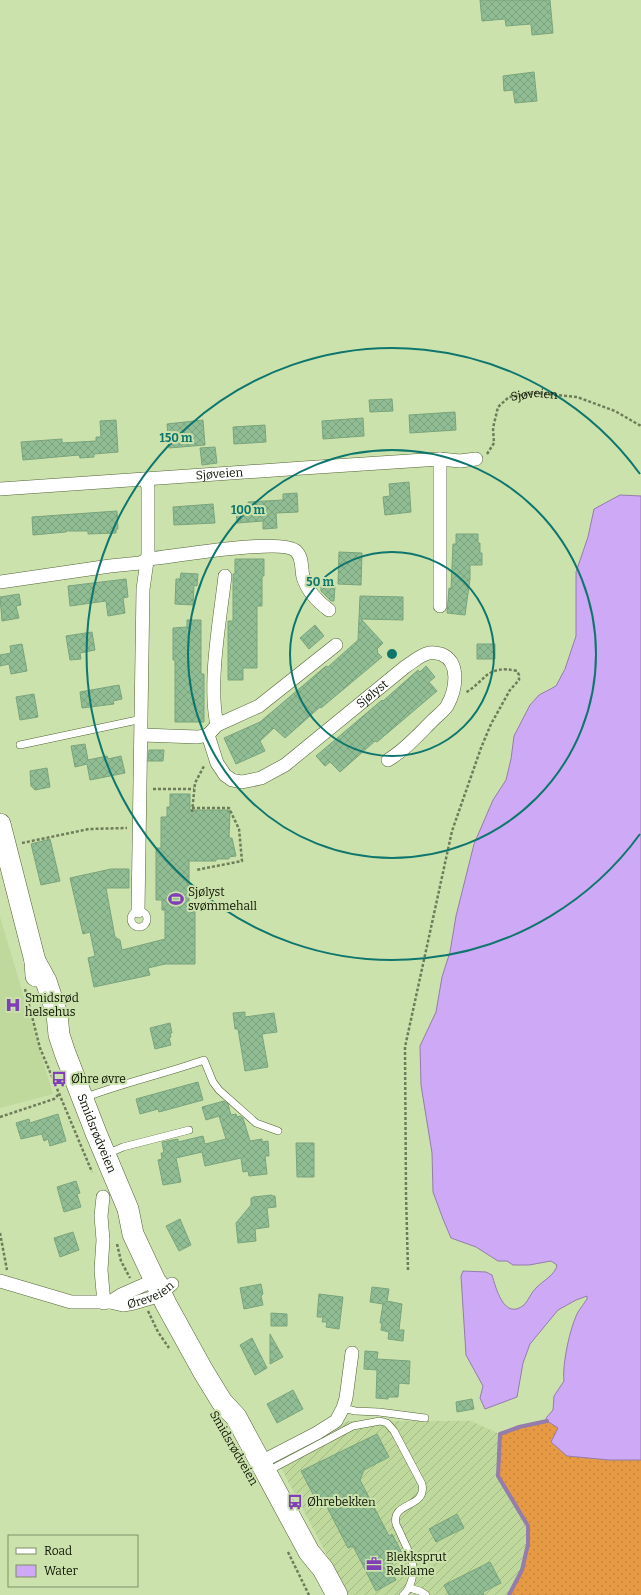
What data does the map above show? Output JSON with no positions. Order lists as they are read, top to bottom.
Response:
{
  "streets": {
    "main road": ["Smidsrødveien"],
    "street": ["Sjøveien", "Sjølyst", "Øreveien"]
  },
  "crossings": [
    ["Smidsrødveien", "Øreveien"]
  ],
  "places": {
    "sports": ["Sjølyst svømmehall"],
    "hospital": ["Smidsrød helsehus"],
    "bus stop": ["Øhre øvre", "Øhrebekken"],
    "office": ["Blekksprut Reklame"]
  },
  "legend": ["Road", "Water"],
  "rings": ["150 m", "100 m", "50 m"]
}
